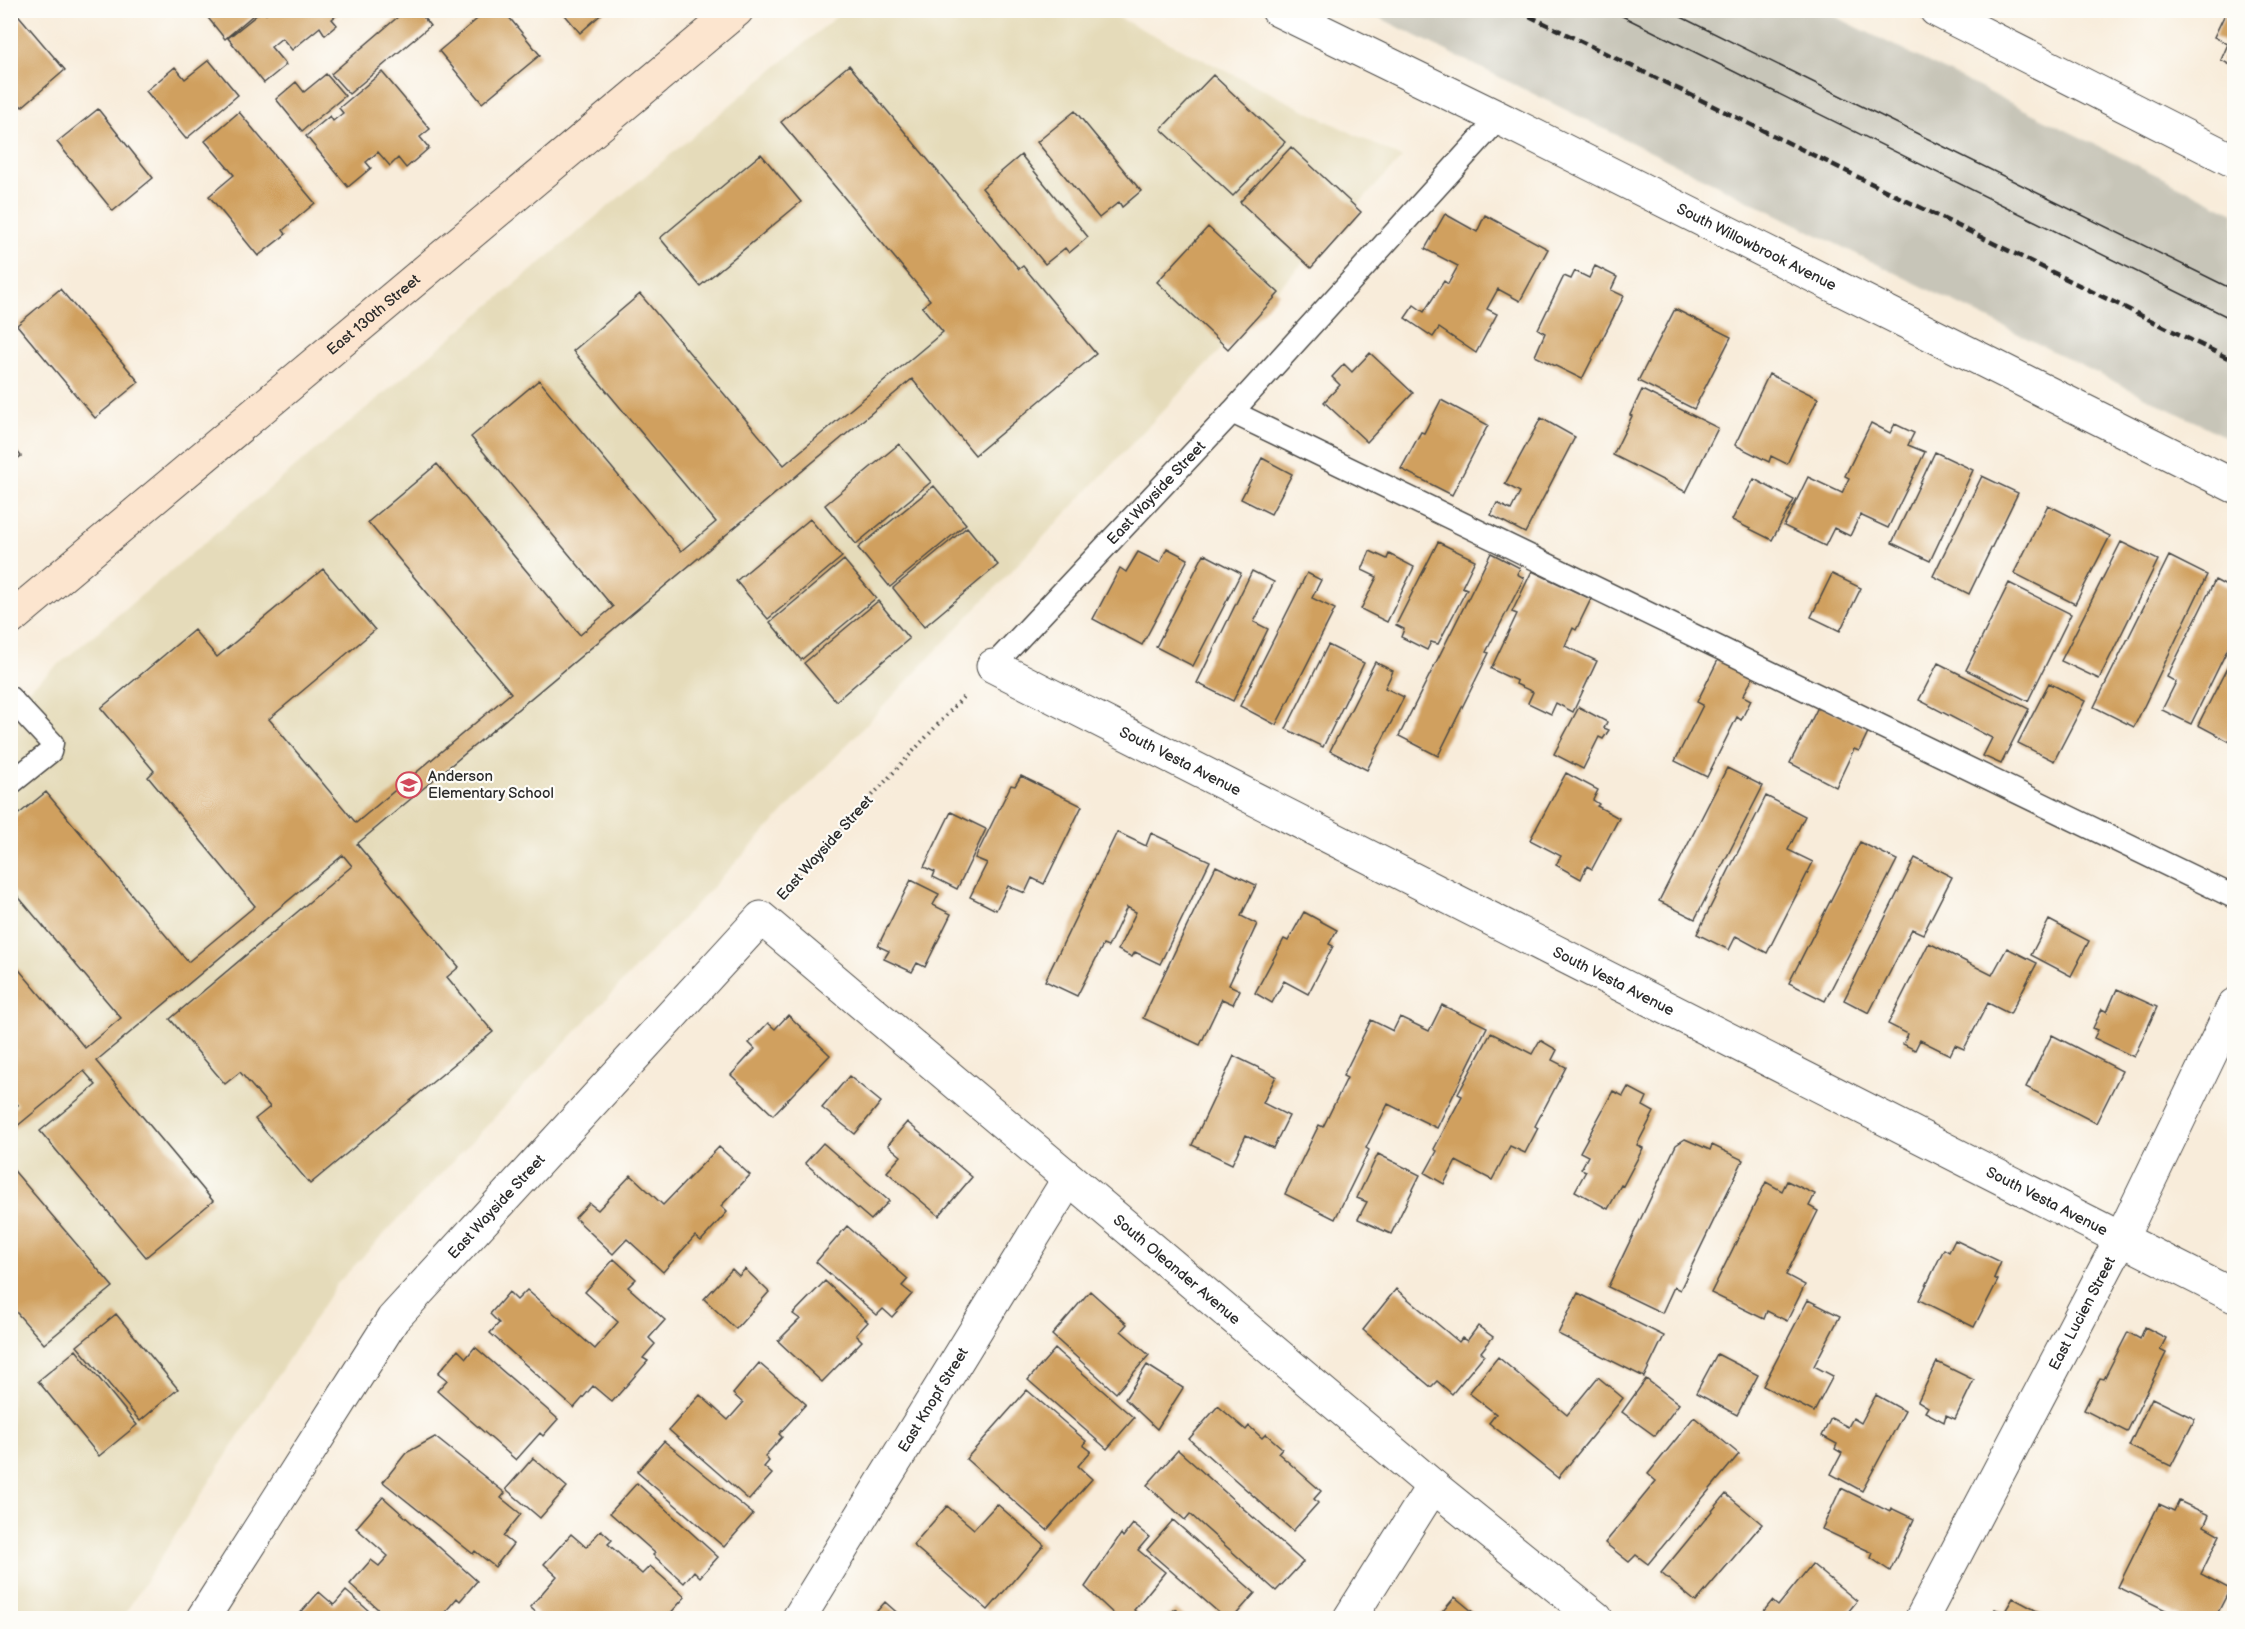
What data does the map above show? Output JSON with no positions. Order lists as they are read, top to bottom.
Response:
{
  "streets": {
    "street": [
      "South Willowbrook Avenue",
      "East 130th Street",
      "East Wayside Street",
      "South Vesta Avenue",
      "South Oleander Avenue",
      "East Lucien Street",
      "East Knopf Street"
    ]
  },
  "crossings": [
    ["South Willowbrook Avenue", "East Wayside Street"],
    ["East Wayside Street", "South Vesta Avenue"],
    ["East Wayside Street", "South Oleander Avenue"],
    ["South Vesta Avenue", "East Lucien Street"],
    ["South Oleander Avenue", "East Knopf Street"]
  ],
  "places": {
    "school or university": ["Anderson Elementary School"]
  }
}
